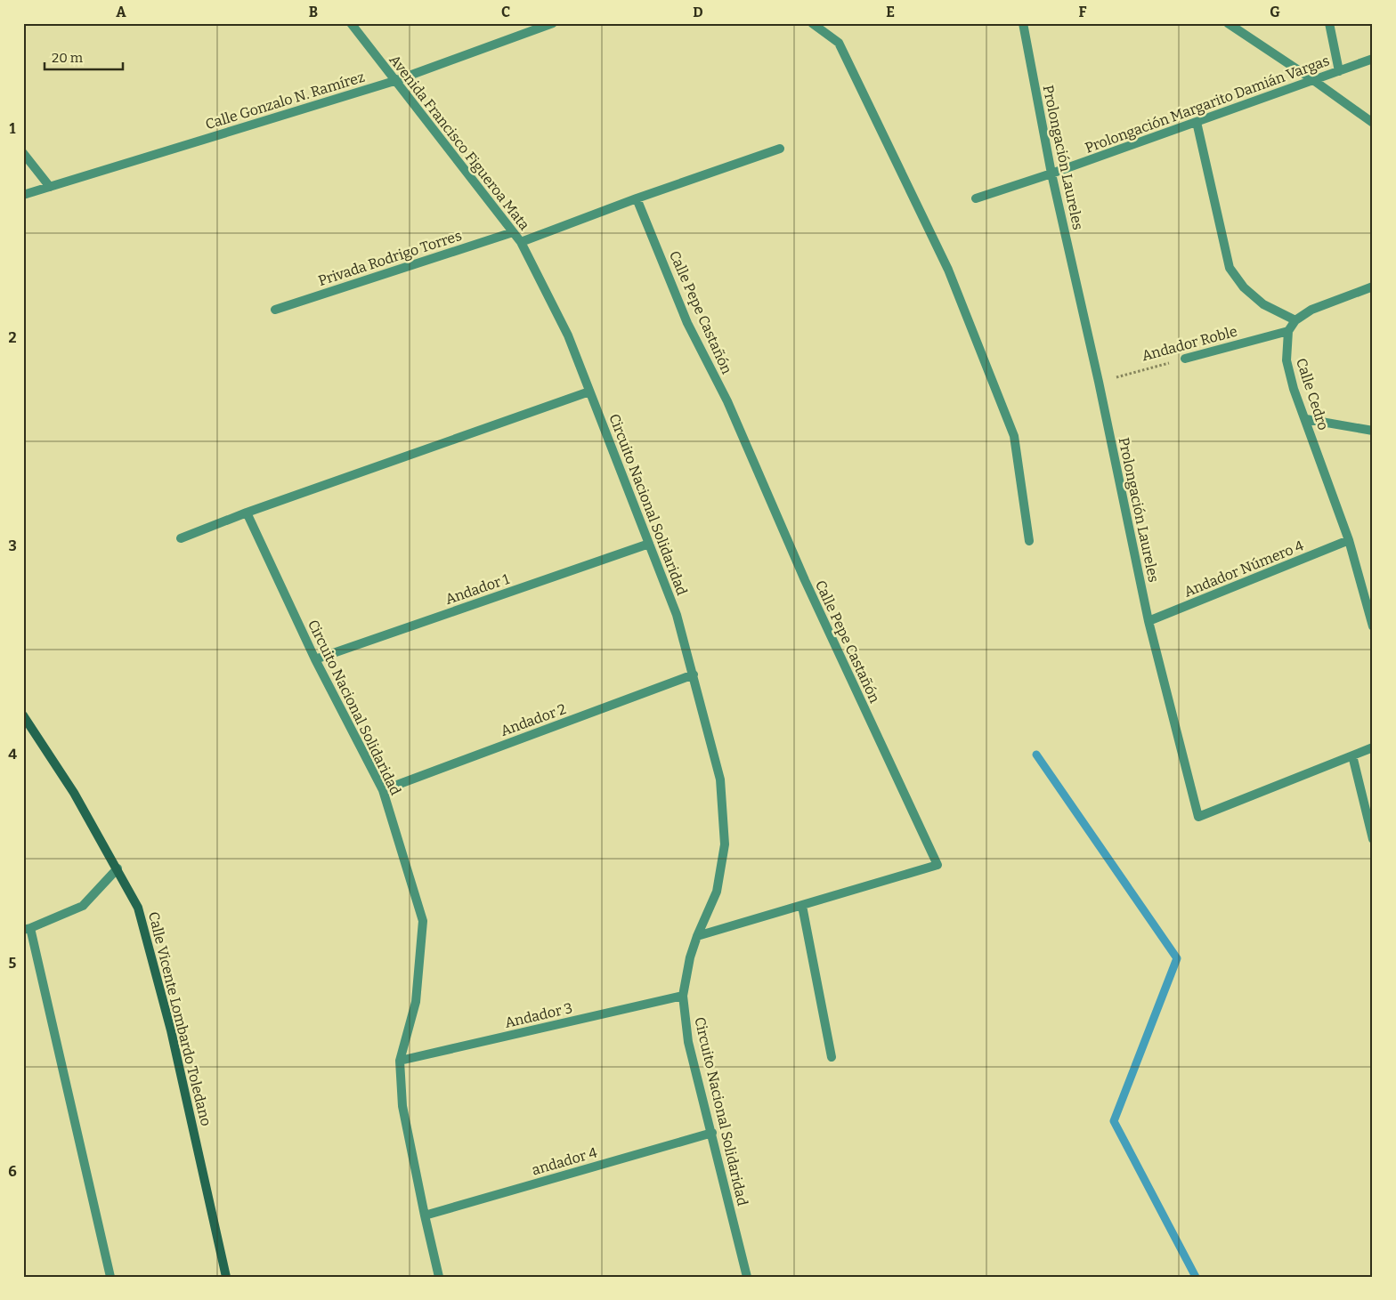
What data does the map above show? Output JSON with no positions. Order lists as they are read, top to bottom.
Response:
{
  "streets": {
    "street": [
      "Calle Gonzalo N. Ramírez",
      "Prolongación Margarito Damián Vargas",
      "Avenida Francisco Figueroa Mata",
      "Prolongación Laureles",
      "Privada Rodrigo Torres",
      "Calle Pepe Castañón",
      "Andador Roble",
      "Calle Cedro",
      "Circuito Nacional Solidaridad",
      "Andador Número 4",
      "Andador 1",
      "Andador 2",
      "Andador 3",
      "Calle Vicente Lombardo Toledano",
      "andador 4"
    ]
  },
  "crossings": [
    ["Calle Gonzalo N. Ramírez", "Avenida Francisco Figueroa Mata"],
    ["Prolongación Margarito Damián Vargas", "Prolongación Laureles"],
    ["Avenida Francisco Figueroa Mata", "Privada Rodrigo Torres"],
    ["Avenida Francisco Figueroa Mata", "Calle Pepe Castañón"],
    ["Avenida Francisco Figueroa Mata", "Circuito Nacional Solidaridad"],
    ["Prolongación Laureles", "Andador Roble"],
    ["Prolongación Laureles", "Andador Número 4"],
    ["Calle Pepe Castañón", "Circuito Nacional Solidaridad"],
    ["Andador Roble", "Calle Cedro"],
    ["Calle Cedro", "Andador Número 4"],
    ["Circuito Nacional Solidaridad", "Andador 1"],
    ["Circuito Nacional Solidaridad", "Andador 2"],
    ["Circuito Nacional Solidaridad", "Andador 3"],
    ["Circuito Nacional Solidaridad", "andador 4"]
  ],
  "scale_bar": "20 m",
  "grid": {
    "columns": [
      "A",
      "B",
      "C",
      "D",
      "E",
      "F",
      "G"
    ],
    "rows": [
      "1",
      "2",
      "3",
      "4",
      "5",
      "6"
    ]
  }
}
